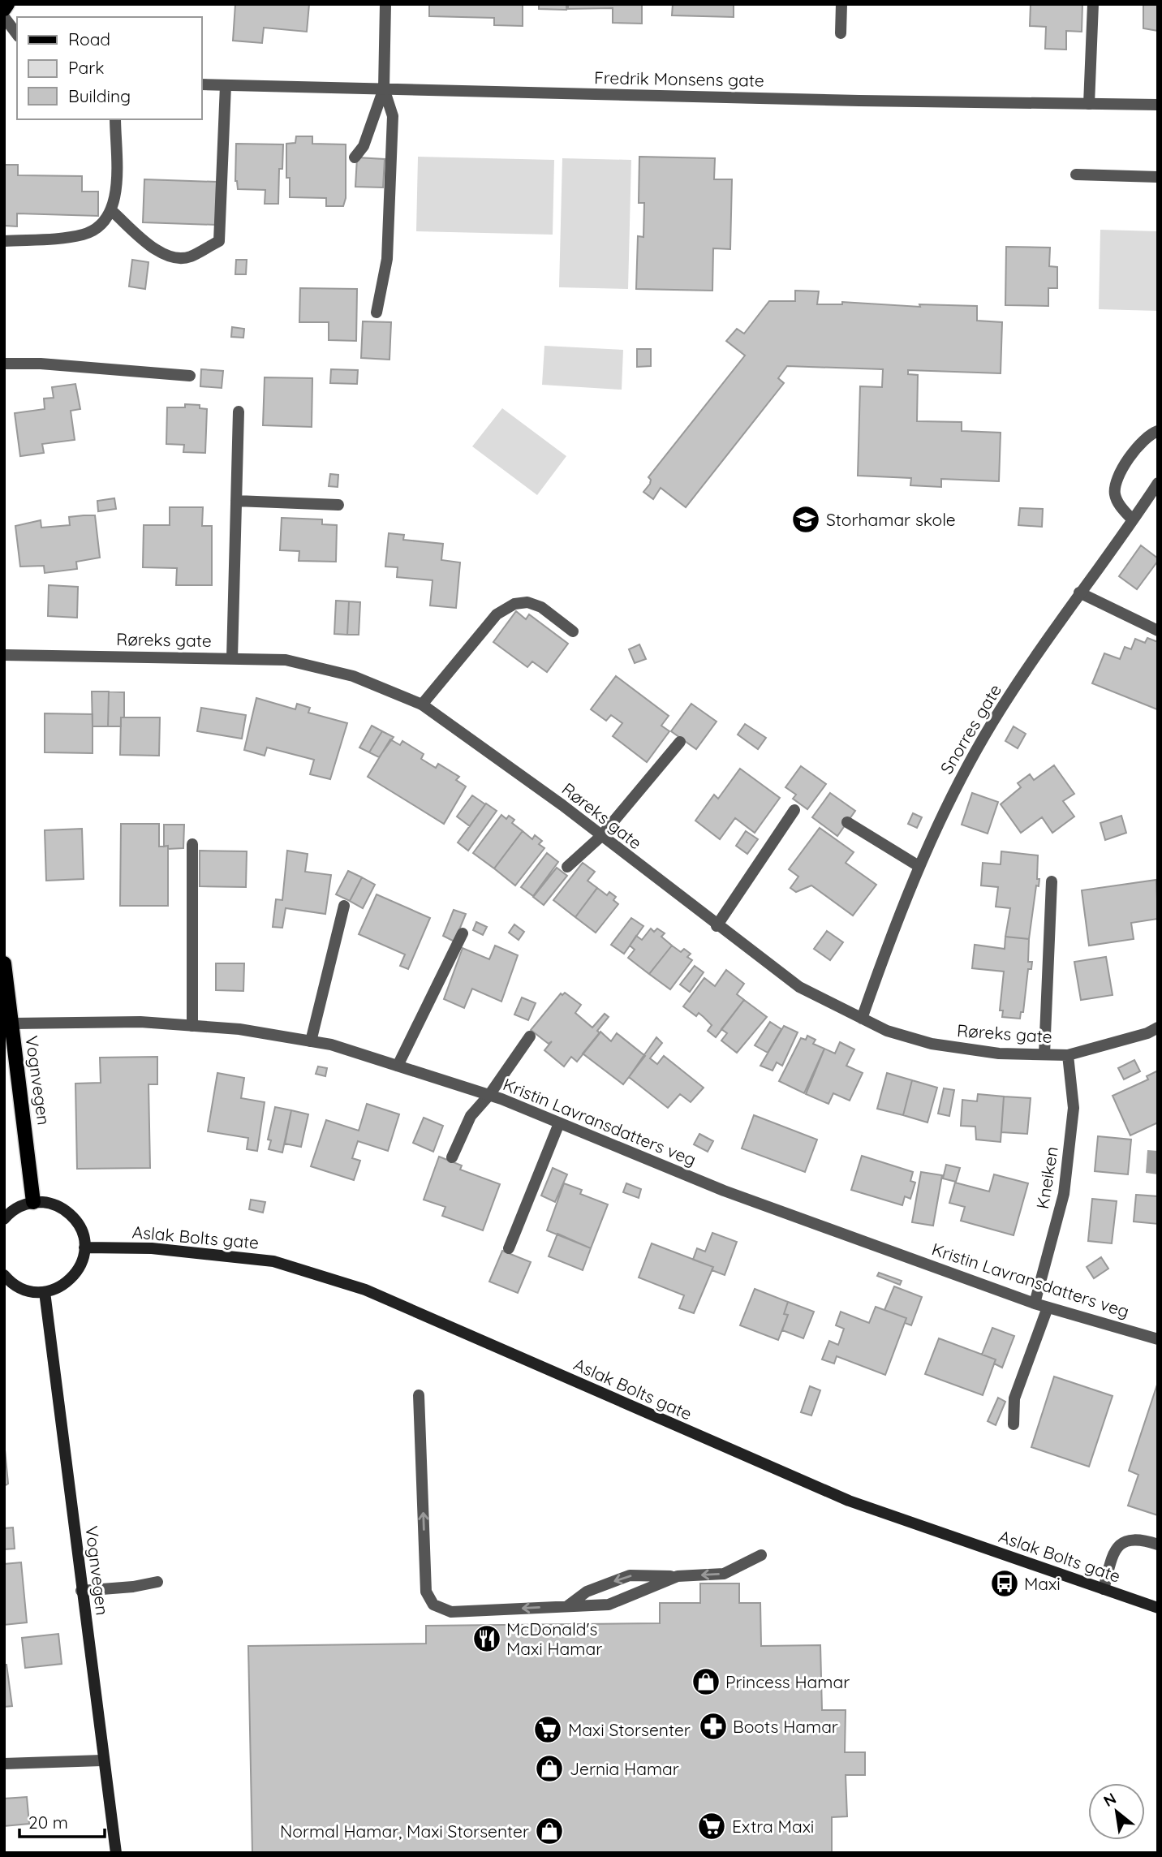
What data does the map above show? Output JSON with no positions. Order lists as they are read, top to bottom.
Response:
{
  "streets": {
    "main road": ["Vognvegen", "Aslak Bolts gate"],
    "street": [
      "Fredrik Monsens gate",
      "Røreks gate",
      "Snorres gate",
      "Kristin Lavransdatters veg",
      "Kneiken"
    ]
  },
  "crossings": [
    ["Røreks gate", "Snorres gate"],
    ["Røreks gate", "Kneiken"],
    ["Vognvegen", "Kristin Lavransdatters veg"],
    ["Kristin Lavransdatters veg", "Kneiken"]
  ],
  "places": {
    "school or university": ["Storhamar skole"],
    "bus stop": ["Maxi"],
    "restaurant": ["McDonald's Maxi Hamar"],
    "shop": ["Princess Hamar", "Jernia Hamar", "Normal Hamar, Maxi Storsenter"],
    "pharmacy": ["Boots Hamar"],
    "supermarket": ["Maxi Storsenter", "Extra Maxi"]
  },
  "legend": ["Road", "Park", "Building"],
  "scale_bar": "20 m",
  "north": "top left"
}
